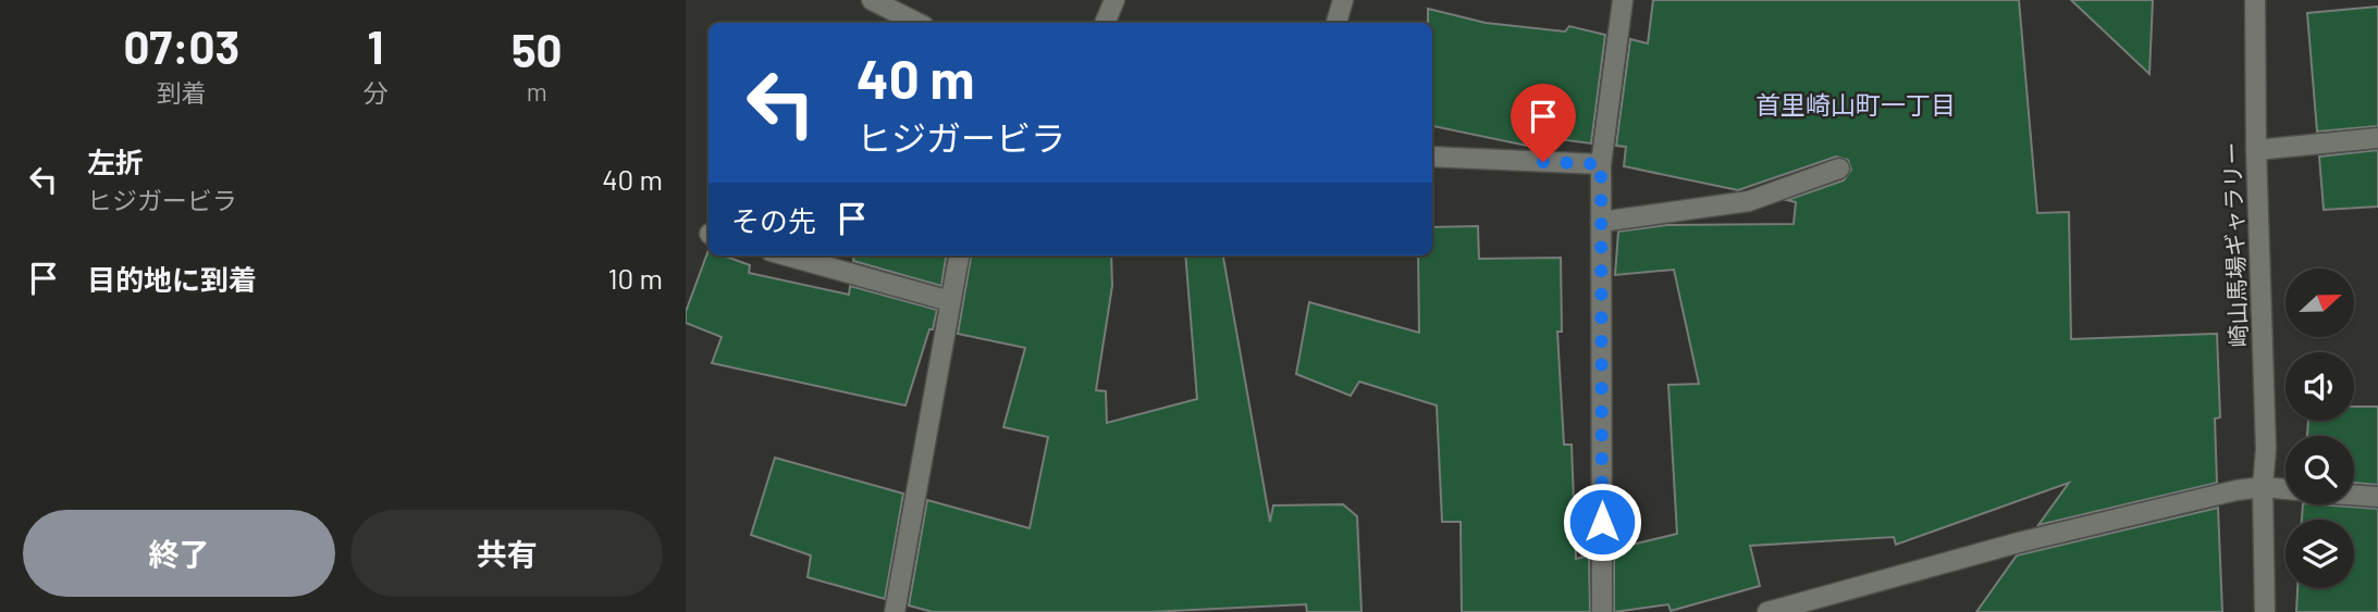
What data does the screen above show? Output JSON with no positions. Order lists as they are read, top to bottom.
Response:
{
  "streets": {
    "street": ["崎山馬場ギャラリー"]
  },
  "districts": ["首里崎山町一丁目"],
  "north": "right",
  "page": {
    "eta": [
      "07:03",
      "到着",
      "1",
      "分",
      "50",
      "m"
    ],
    "turn": ["40 m", "ヒジガービラ"],
    "list": [
      {
        "name": "左折",
        "note": "ヒジガービラ",
        "value": "40 m"
      },
      {
        "name": "目的地に到着",
        "value": "10 m"
      }
    ],
    "then": "その先",
    "buttons": ["終了", "共有"]
  }
}
